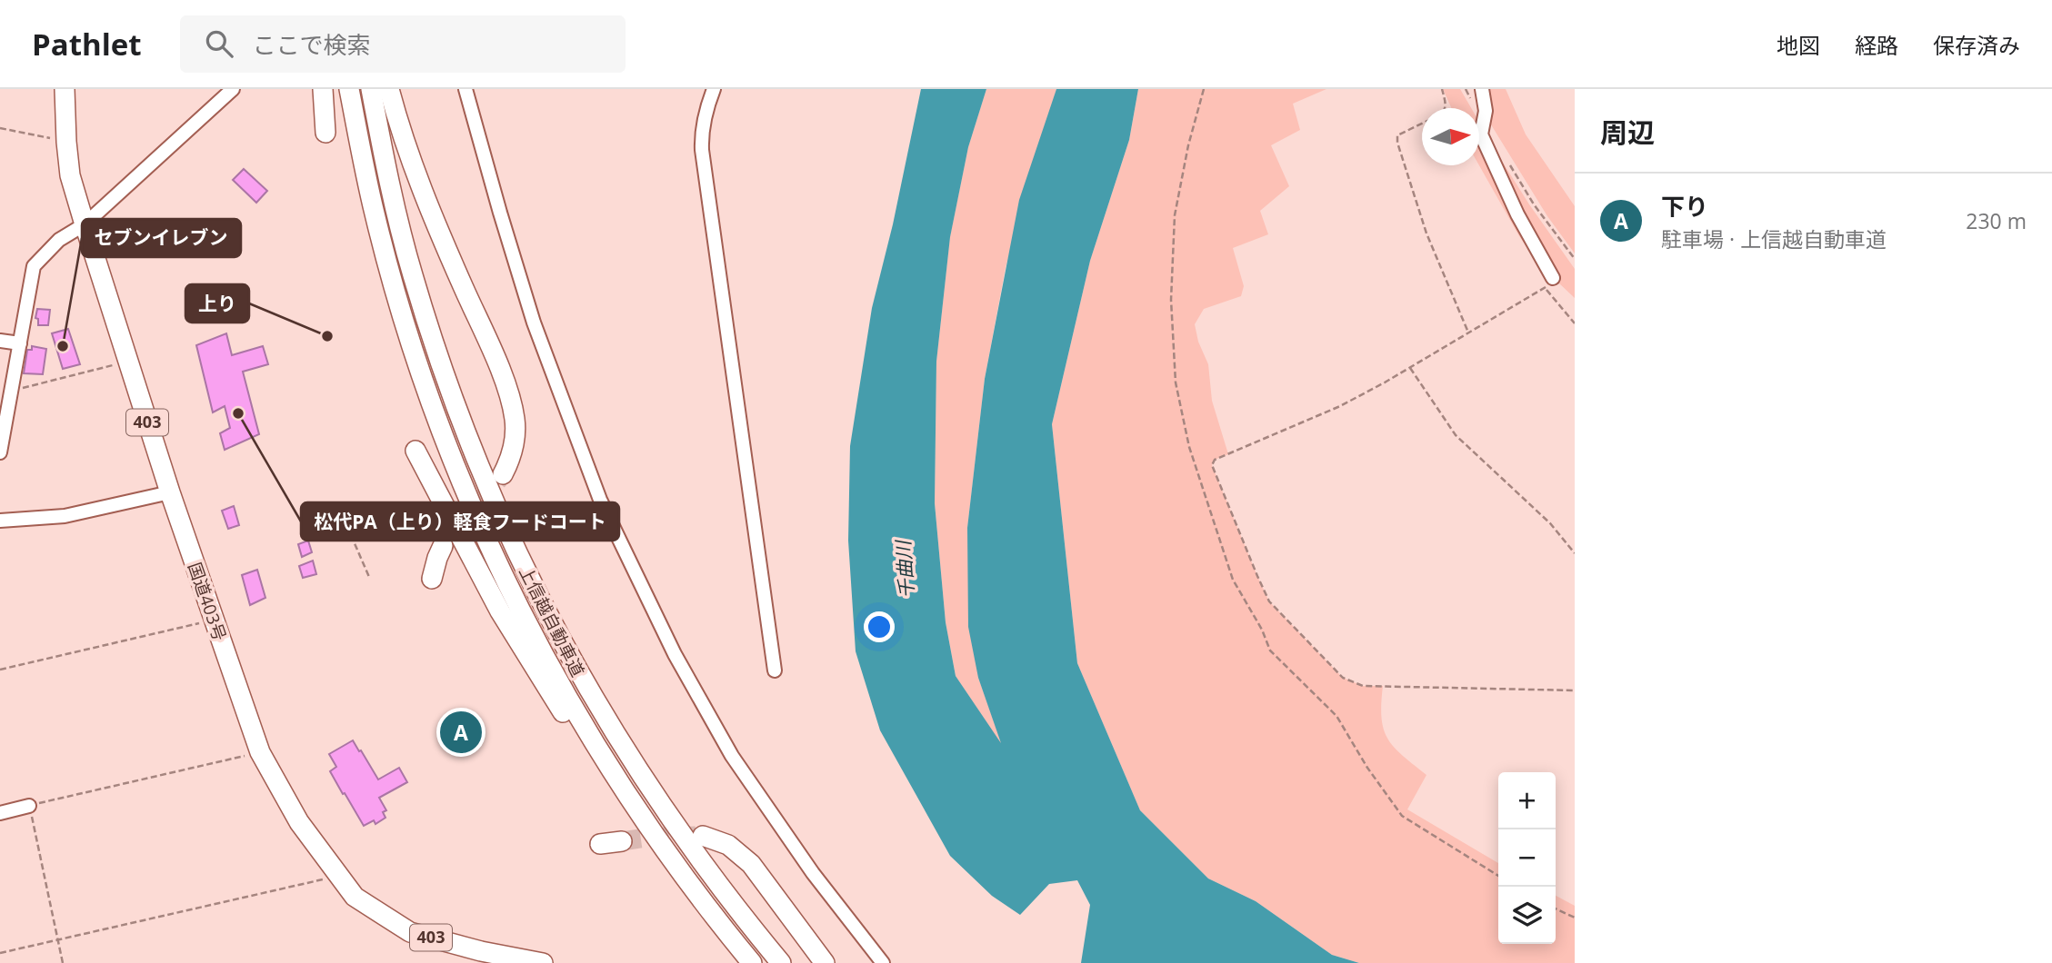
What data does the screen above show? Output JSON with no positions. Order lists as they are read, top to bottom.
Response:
{
  "streets": {
    "highway": ["403", "国道403号", "上信越自動車道"]
  },
  "water": ["千曲川"],
  "places": ["上り", "セブンイレブン", "松代PA（上り）軽食フードコート"],
  "north": "right",
  "page": {
    "header": "Pathlet",
    "search": "ここで検索",
    "nav": ["地図", "経路", "保存済み"],
    "heading": "周辺",
    "list": [
      {
        "mark": "A",
        "name": "下り",
        "note": "駐車場 · 上信越自動車道",
        "value": "230 m"
      }
    ],
    "pins": "A",
    "map_buttons": ["+", "−"]
  }
}
